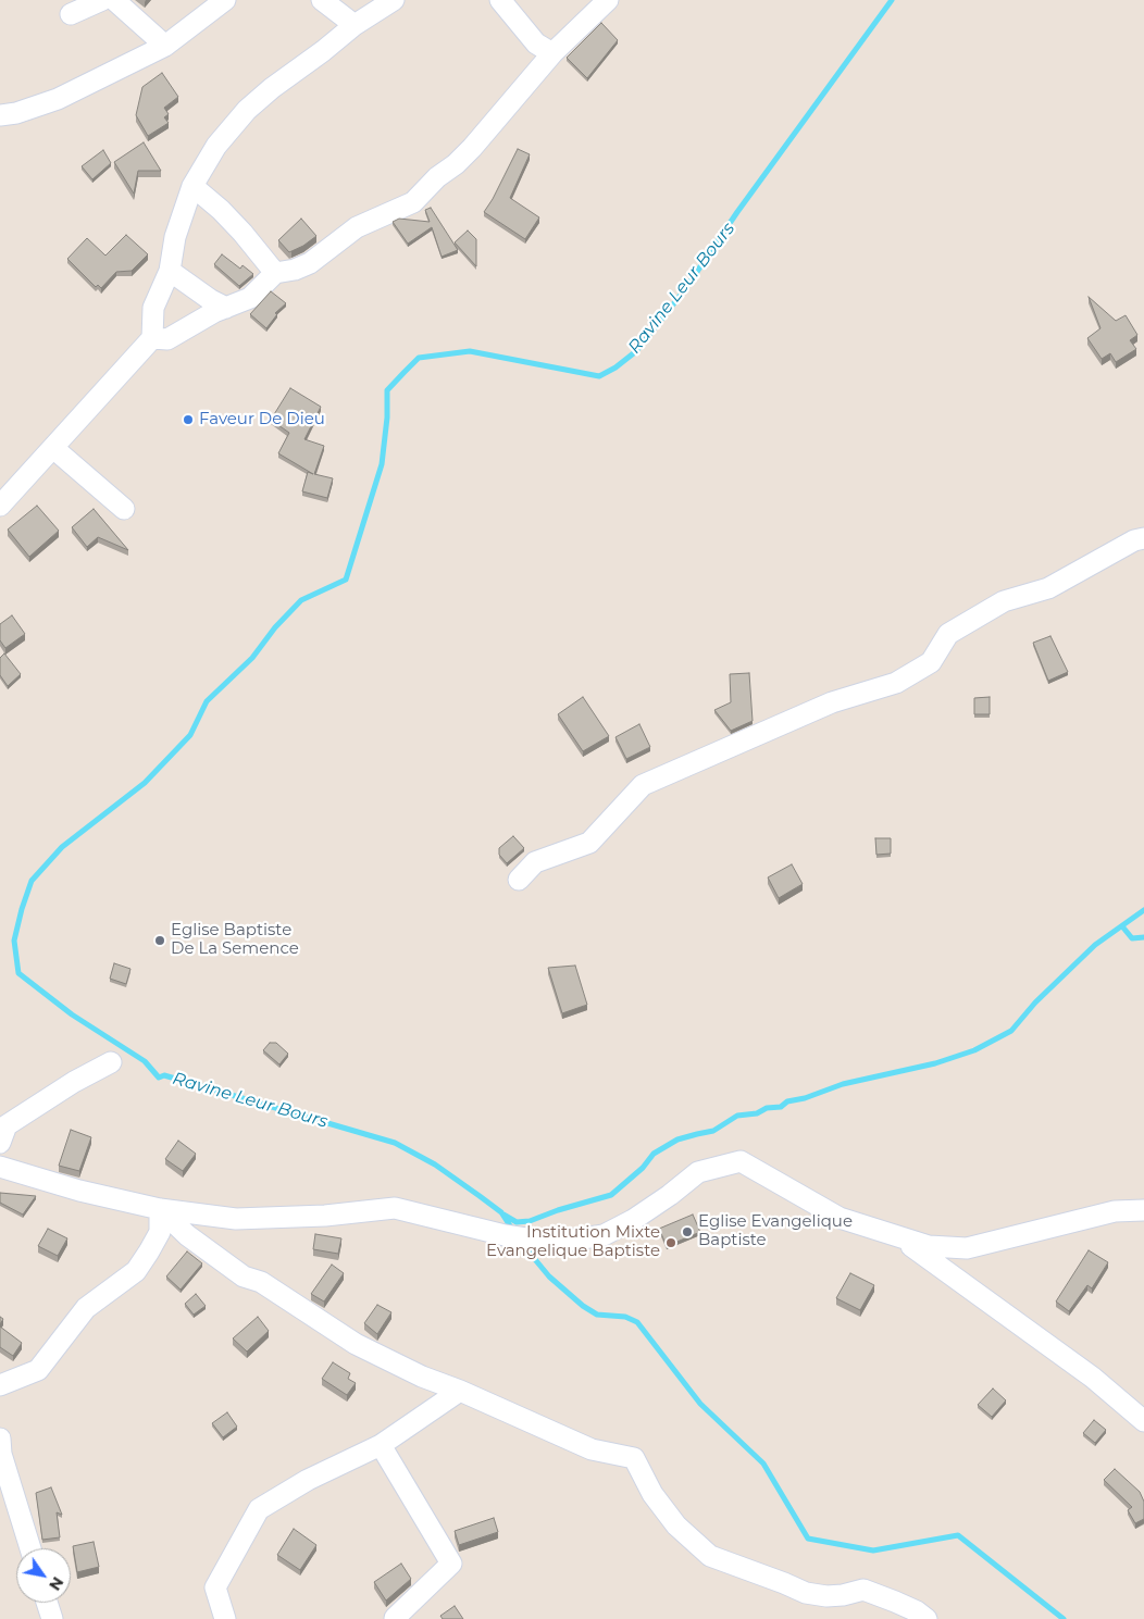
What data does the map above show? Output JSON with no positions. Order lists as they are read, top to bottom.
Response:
{
  "water": ["Ravine Leur Bours"],
  "places": [
    "Faveur De Dieu",
    "Eglise Baptiste De La Semence",
    "Eglise Evangelique Baptiste",
    "Institution Mixte Evangelique Baptiste"
  ],
  "north": "bottom right"
}
